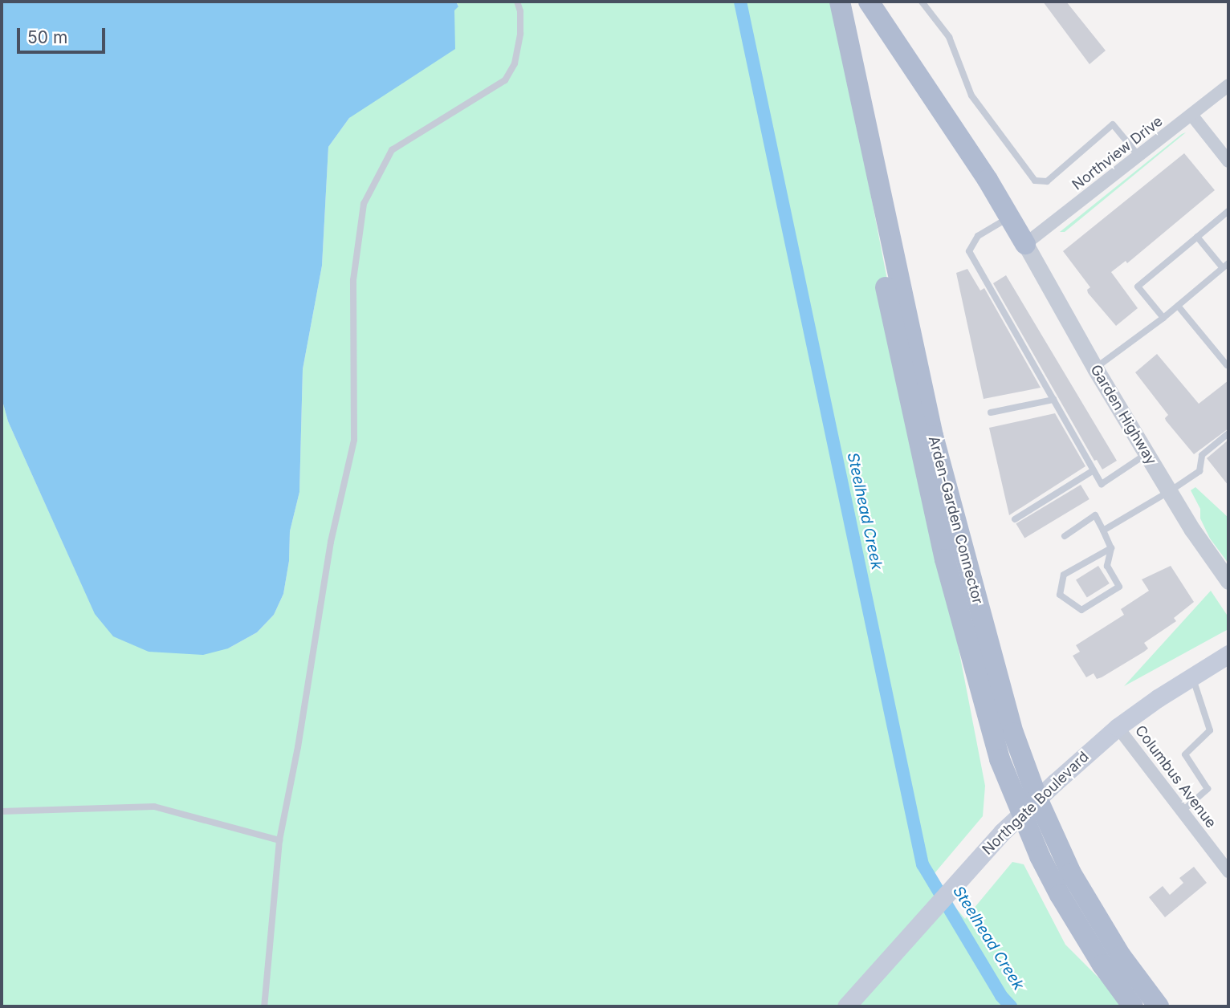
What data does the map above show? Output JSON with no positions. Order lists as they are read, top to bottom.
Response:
{
  "streets": {
    "main road": ["Arden-Garden Connector", "Northgate Boulevard"],
    "street": ["Northview Drive", "Garden Highway", "Columbus Avenue"]
  },
  "crossings": [
    ["Northview Drive", "Garden Highway"],
    ["Arden-Garden Connector", "Northgate Boulevard"],
    ["Columbus Avenue", "Northgate Boulevard"]
  ],
  "water": ["Steelhead Creek"],
  "scale_bar": "50 m"
}
